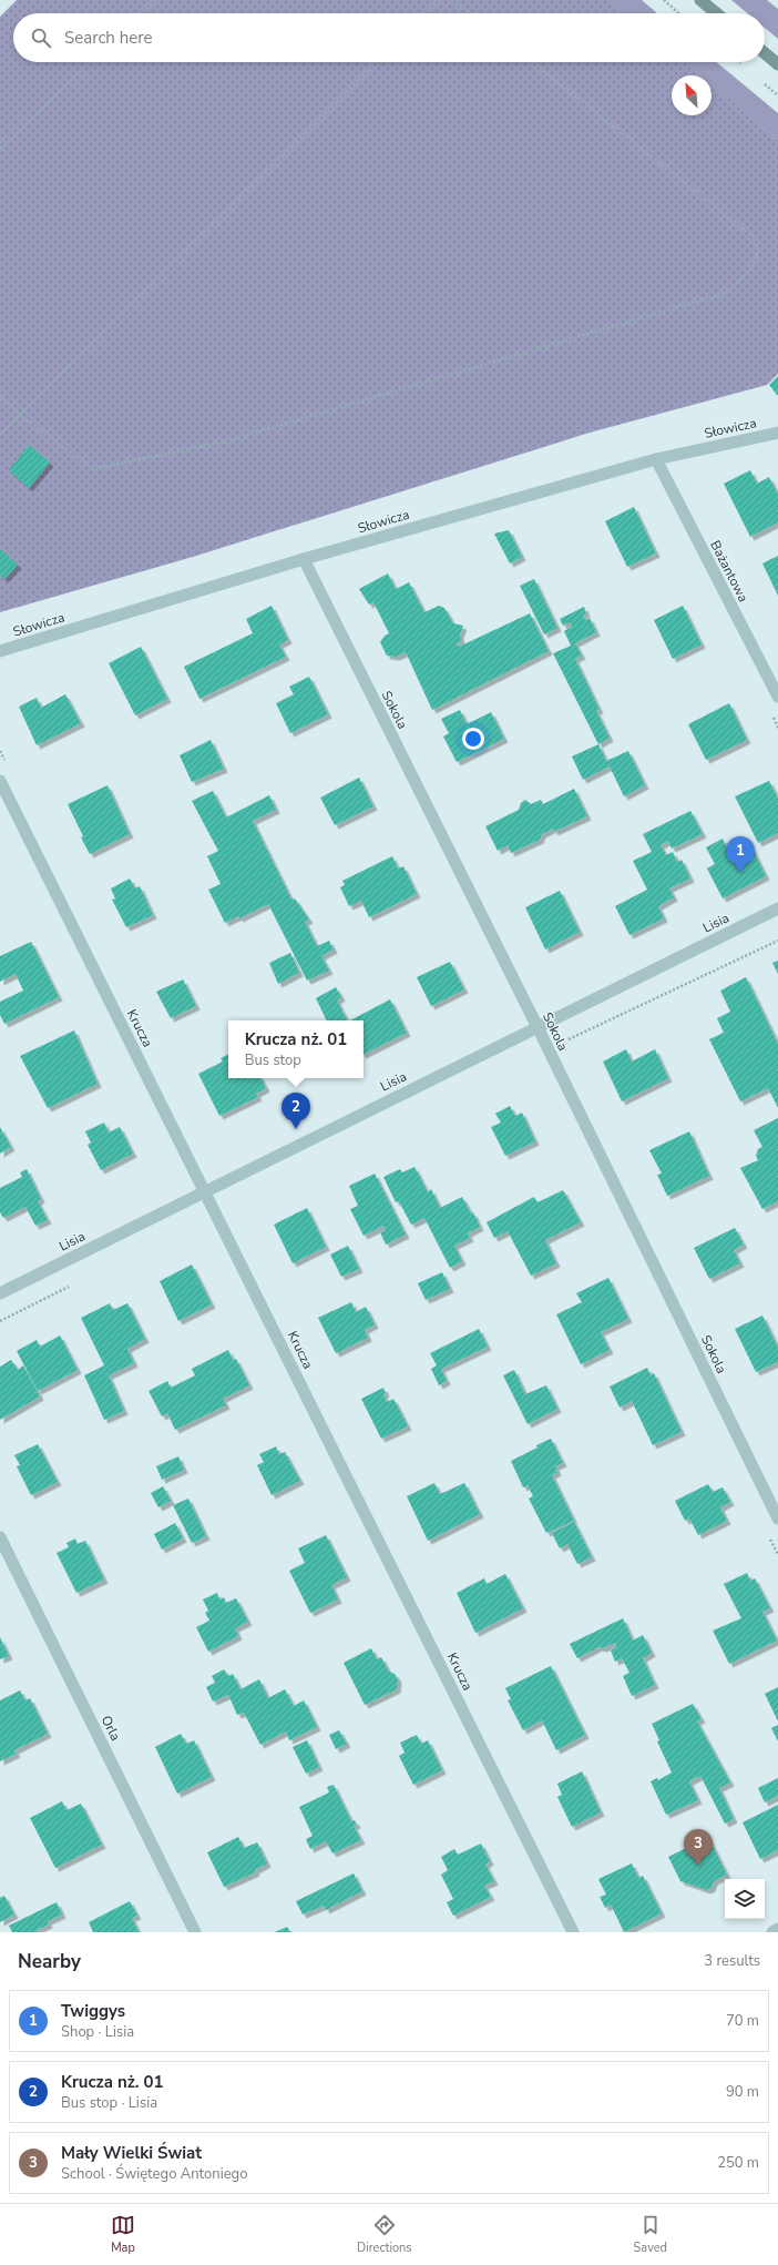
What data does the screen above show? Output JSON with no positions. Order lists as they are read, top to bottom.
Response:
{
  "streets": {
    "street": [
      "Słowicza",
      "Bażantowa",
      "Sokola",
      "Lisia",
      "Krucza",
      "Orla"
    ]
  },
  "crossings": [
    ["Słowicza", "Bażantowa"],
    ["Słowicza", "Sokola"],
    ["Sokola", "Lisia"],
    ["Lisia", "Krucza"]
  ],
  "north": "top left",
  "page": {
    "search": "Search here",
    "pins": ["1", "2", "3"],
    "popup": ["Krucza nż. 01", "Bus stop"],
    "heading": ["Nearby", "3 results"],
    "list": [
      {
        "mark": "1",
        "name": "Twiggys",
        "note": "Shop · Lisia",
        "value": "70 m"
      },
      {
        "mark": "2",
        "name": "Krucza nż. 01",
        "note": "Bus stop · Lisia",
        "value": "90 m"
      },
      {
        "mark": "3",
        "name": "Mały Wielki Świat",
        "note": "School · Świętego Antoniego",
        "value": "250 m"
      }
    ],
    "nav": ["Map", "Directions", "Saved"]
  }
}
